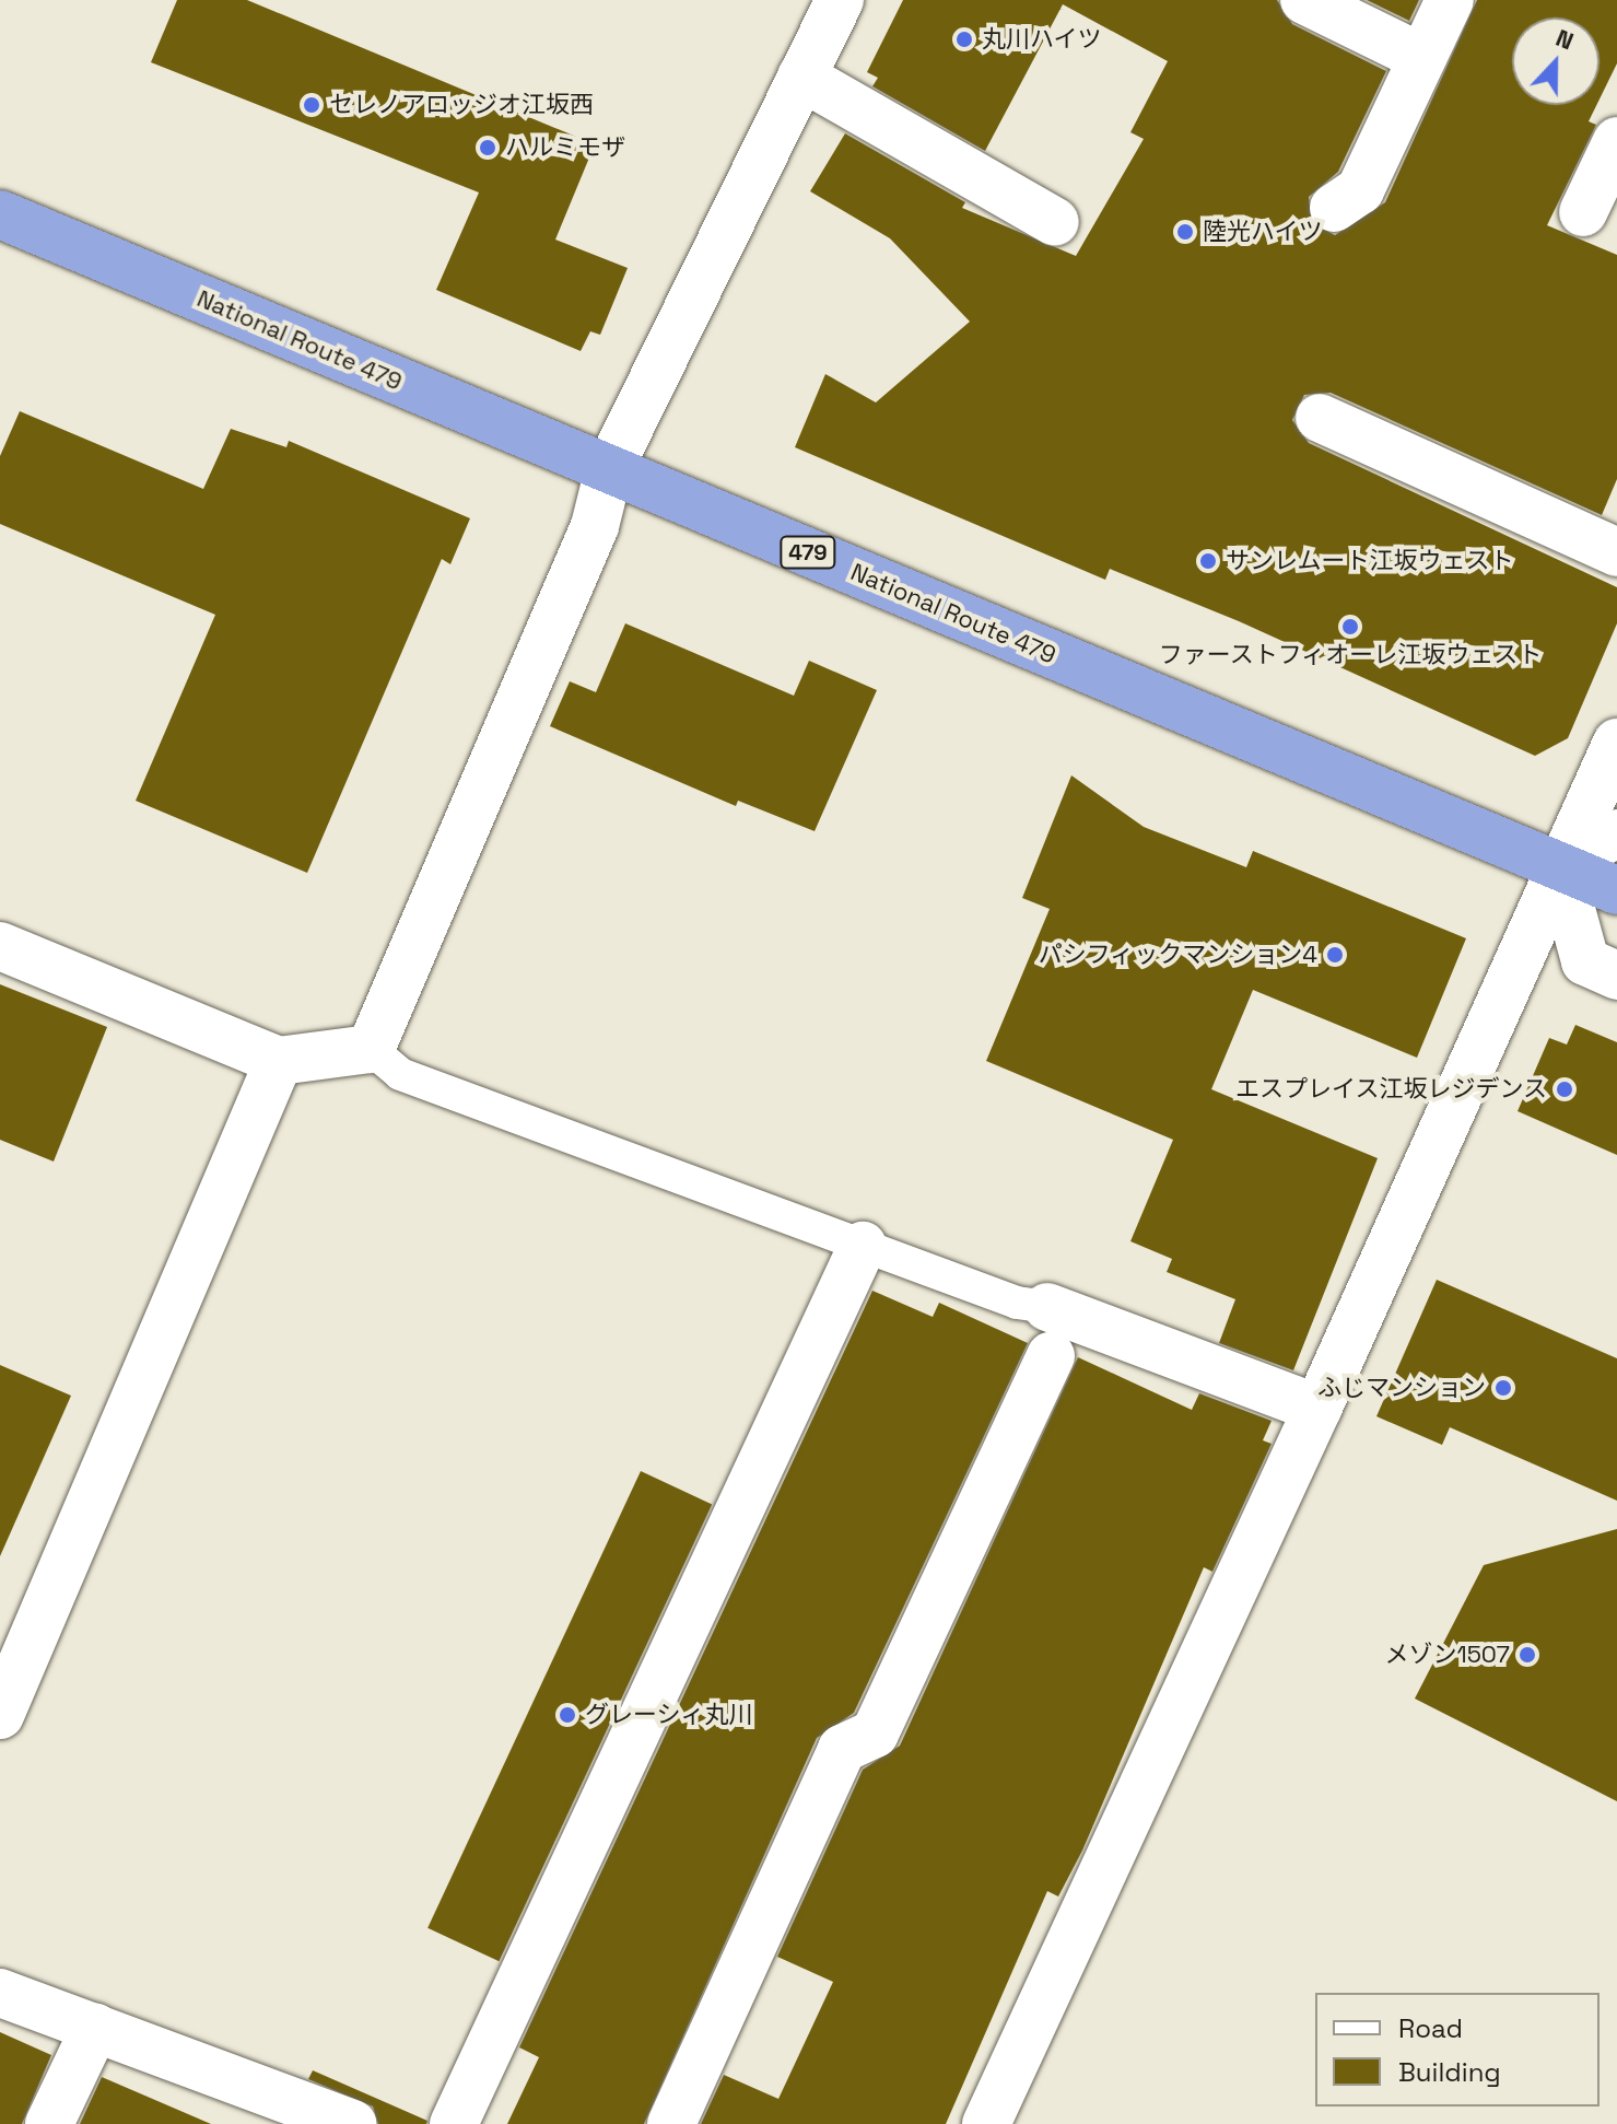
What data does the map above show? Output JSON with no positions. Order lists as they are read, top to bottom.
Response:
{
  "streets": {
    "highway": ["National Route 479", "479"]
  },
  "places": [
    "丸川ハイツ",
    "セレノアロッジオ江坂西",
    "ハルミモザ",
    "陸光ハイツ",
    "サンレムート江坂ウェスト",
    "ファーストフィオーレ江坂ウェスト",
    "パシフィックマンション4",
    "エスプレイス江坂レジデンス",
    "ふじマンション",
    "メゾン1507",
    "グレーシィ丸川"
  ],
  "legend": ["Road", "Building"],
  "north": "top"
}
